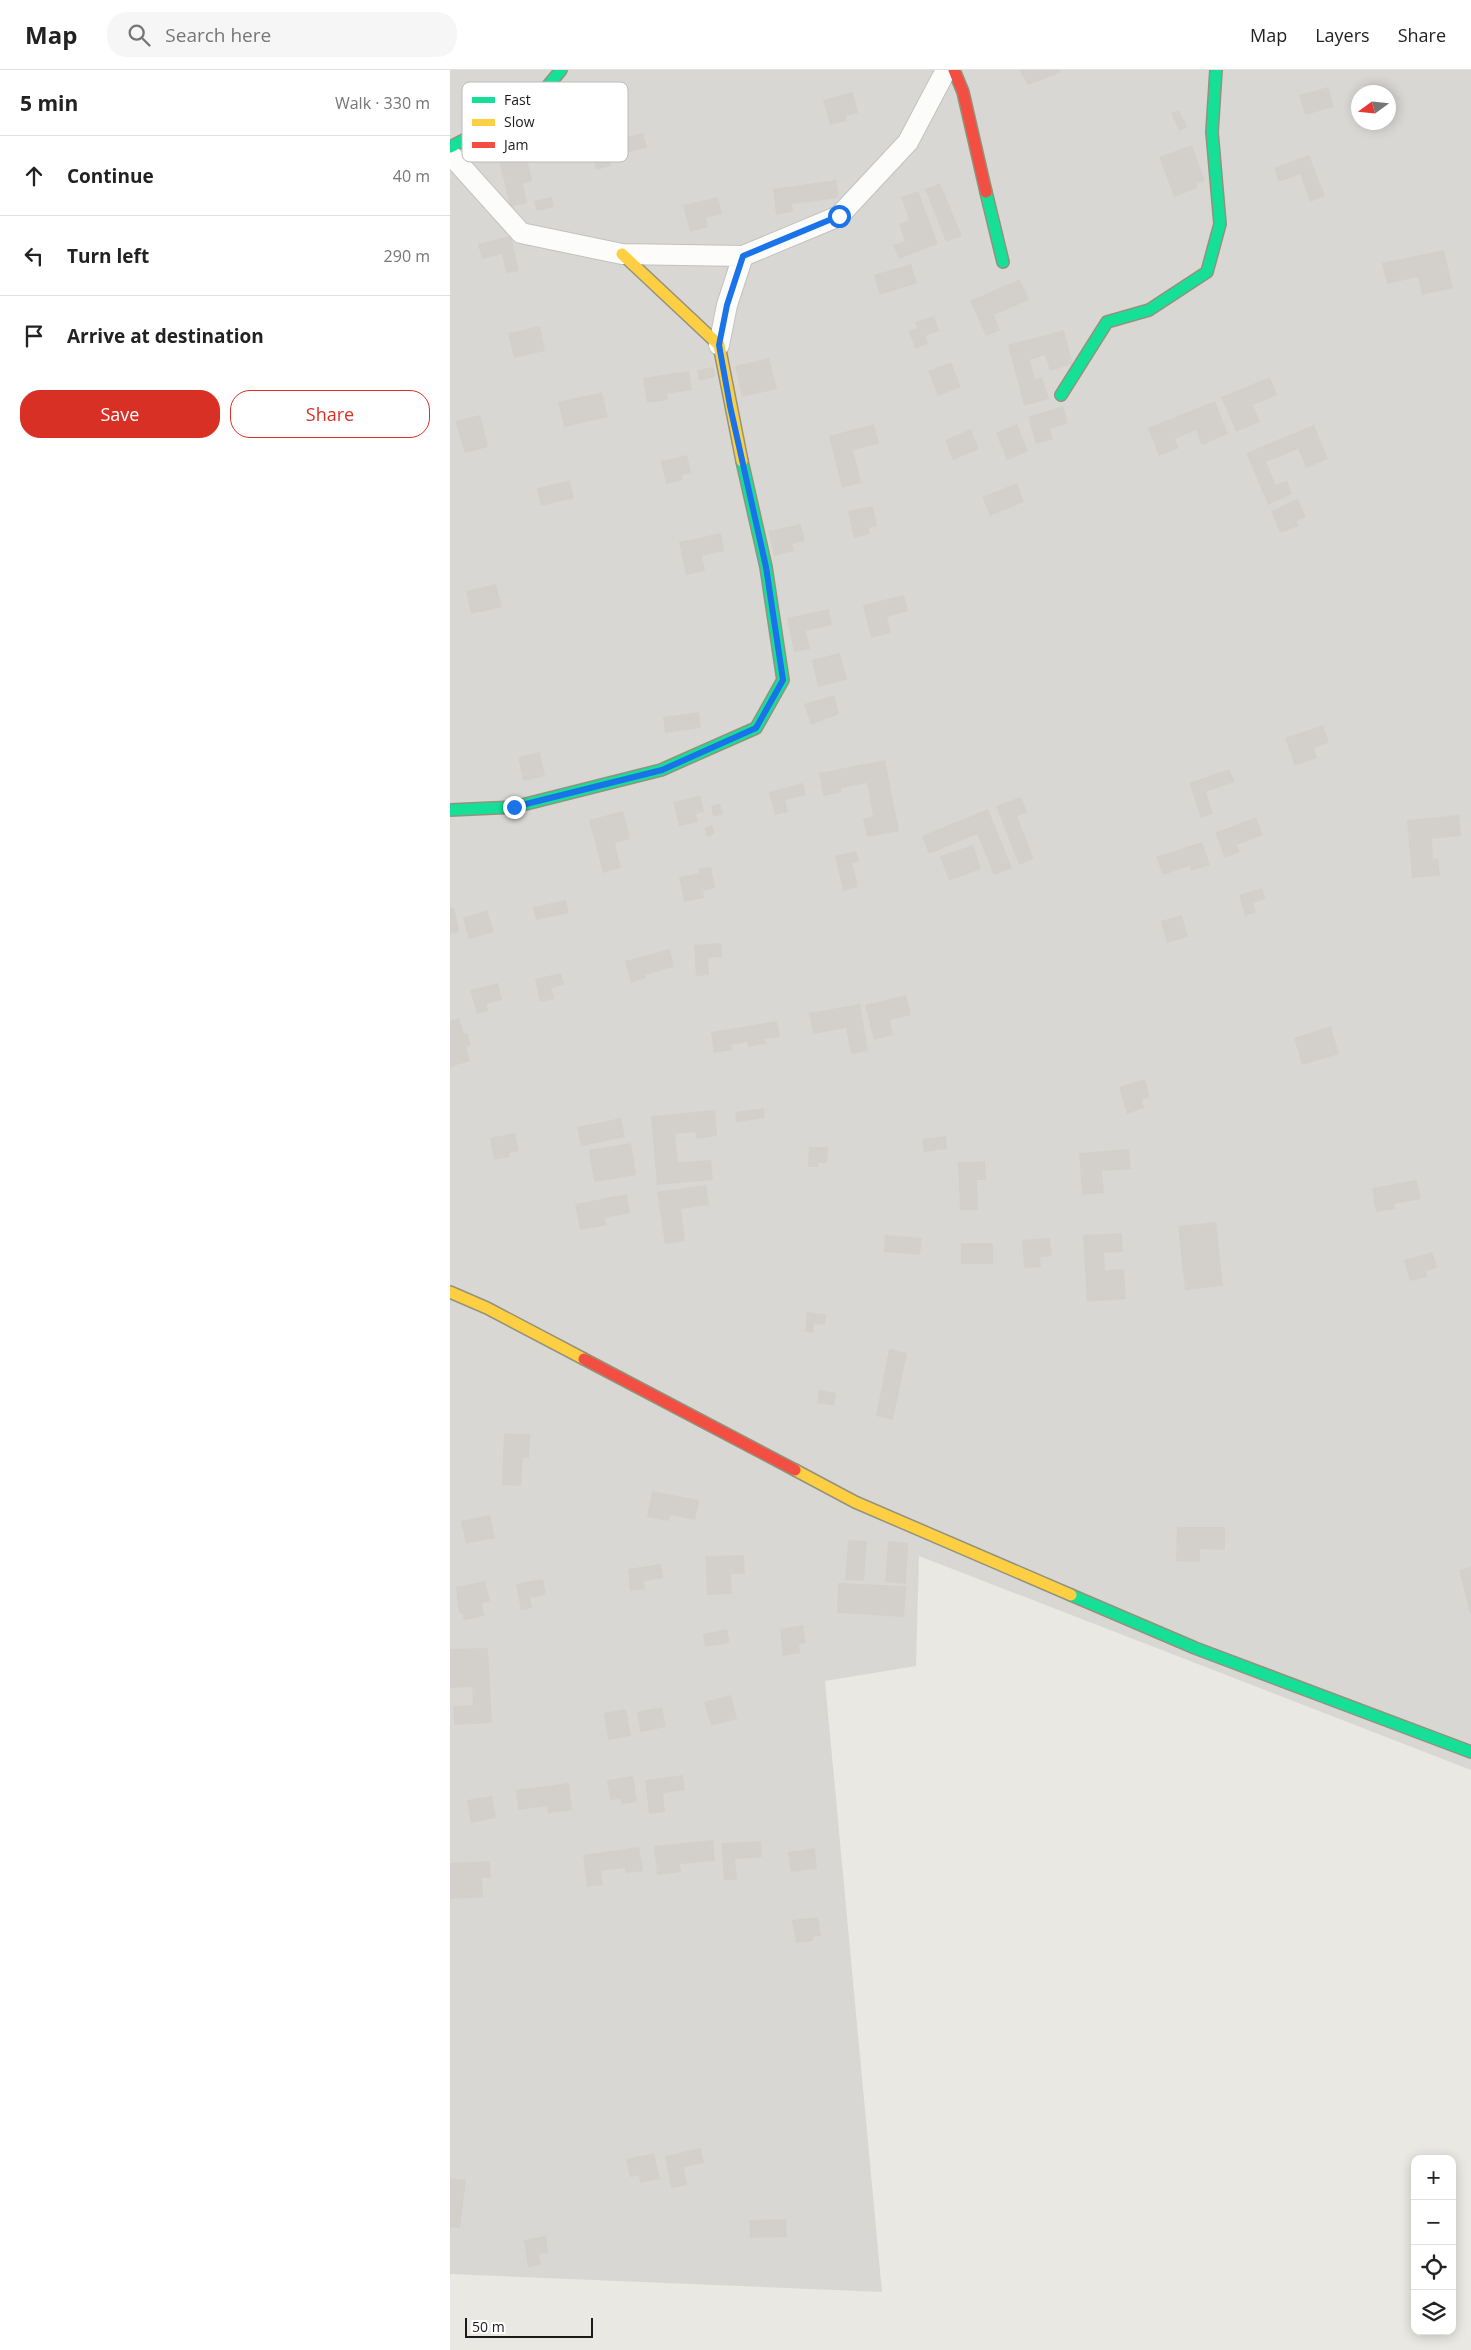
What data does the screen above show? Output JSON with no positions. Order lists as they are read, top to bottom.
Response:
{
  "legend": ["Fast", "Slow", "Jam"],
  "scale_bar": "50 m",
  "north": "left",
  "page": {
    "header": "Map",
    "search": "Search here",
    "nav": ["Map", "Layers", "Share"],
    "heading": ["5 min", "Walk · 330 m"],
    "list": [
      ["Continue", "40 m"],
      ["Turn left", "290 m"],
      "Arrive at destination"
    ],
    "buttons": ["Save", "Share"],
    "map_buttons": ["+", "−"],
    "scale": "50 m"
  }
}
